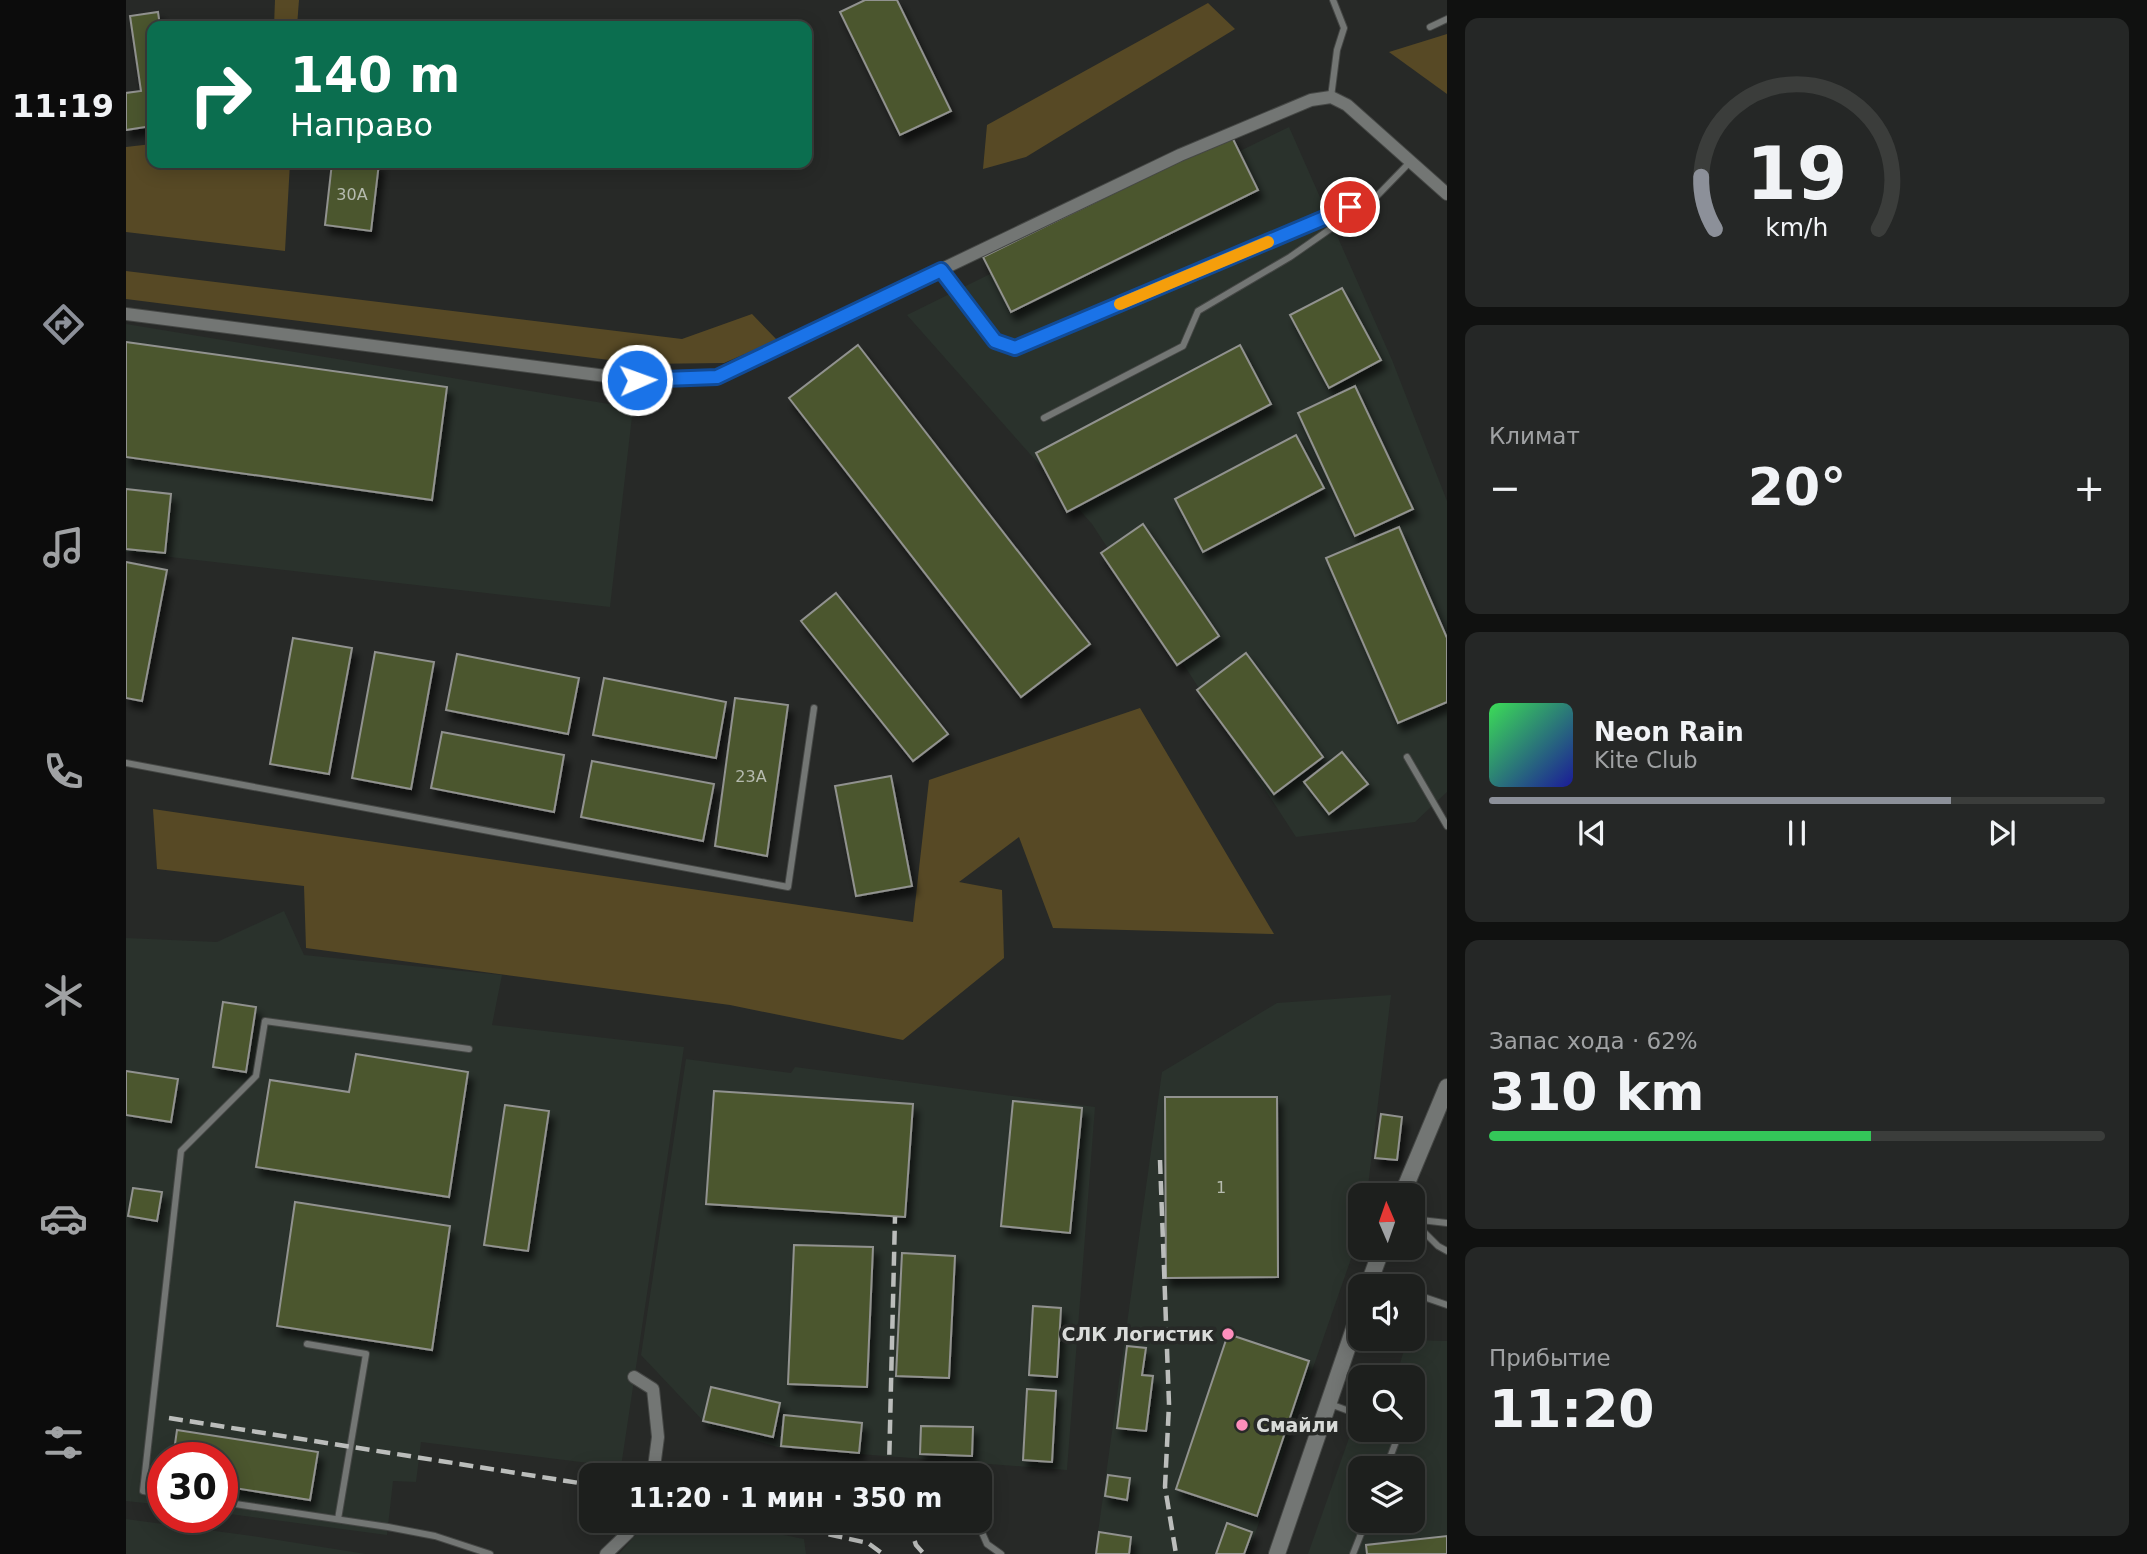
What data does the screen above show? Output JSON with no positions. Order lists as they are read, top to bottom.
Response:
{
  "places": ["СЛК Логистик", "Смайли"],
  "house_numbers": ["30А", "23А", "1"],
  "north": "top",
  "page": {
    "tabs": "11:19",
    "turn": ["140 m", "Направо"],
    "tile": [
      "Климат",
      ["Запас хода · 62%", "310 km"],
      ["Прибытие", "11:20"]
    ],
    "heat": ["−", "20°", "+"],
    "song": ["Neon Rain", "Kite Club"],
    "limit": "30",
    "trip": "11:20 · 1 мин · 350 m",
    "gauge": ["19", "km/h"]
  }
}
